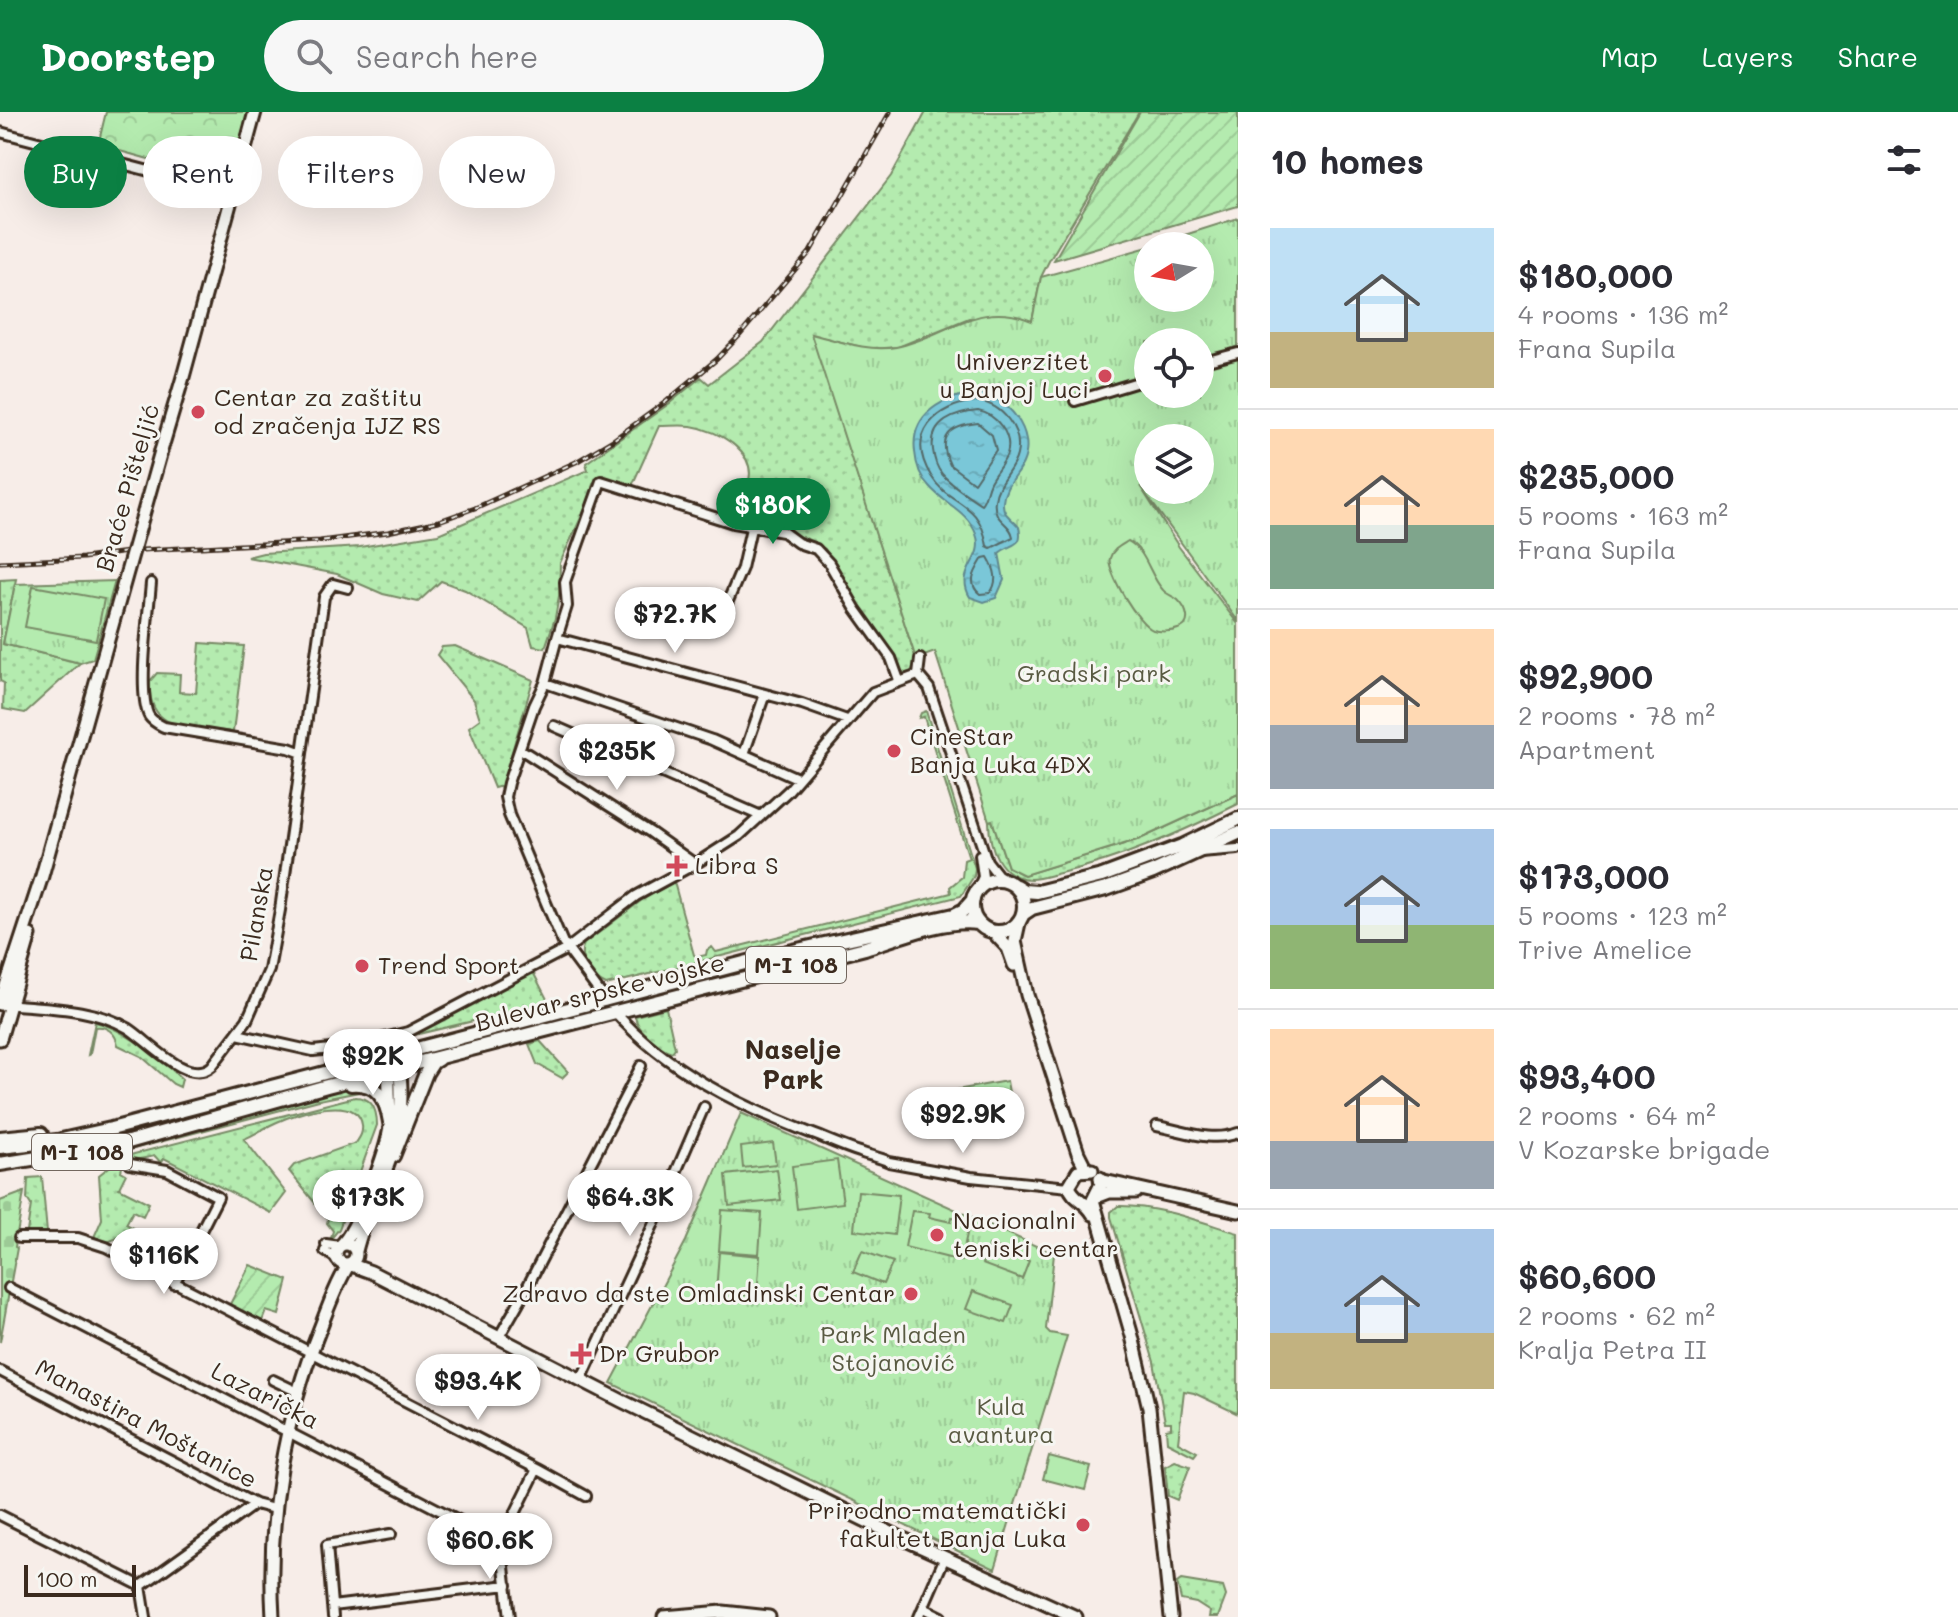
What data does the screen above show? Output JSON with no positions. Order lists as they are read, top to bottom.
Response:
{
  "streets": {
    "main road": ["M-I 108", "Bulevar srpske vojske"],
    "street": [
      "Braće Pišteljić",
      "Pilanska",
      "Lazarička",
      "Manastira Moštanice"
    ]
  },
  "crossings": [
    ["Braće Pišteljić", "Pilanska"]
  ],
  "districts": ["Naselje Park"],
  "parks": ["Gradski park", "Park Mladen Stojanović", "Kula avantura"],
  "places": {
    "other": [
      "Univerzitet u Banjoj Luci",
      "Centar za zaštitu od zračenja IJZ RS",
      "CineStar Banja Luka 4DX",
      "Trend Sport",
      "Nacionalni teniski centar",
      "Zdravo da ste Omladinski Centar",
      "Prirodno-matematički fakultet Banja Luka"
    ],
    "health": ["Libra S", "Dr Grubor"]
  },
  "scale_bar": "100 m",
  "north": "left",
  "page": {
    "header": "Doorstep",
    "search": "Search here",
    "nav": ["Map", "Layers", "Share"],
    "heading": "10 homes",
    "chip": [
      "Buy",
      "Rent",
      "Filters",
      "New"
    ],
    "list": [
      {
        "name": "$180,000",
        "note": "4 rooms · 136 m² · Frana Supila"
      },
      {
        "name": "$235,000",
        "note": "5 rooms · 163 m² · Frana Supila"
      },
      {
        "name": "$92,900",
        "note": "2 rooms · 78 m² · Apartment"
      },
      {
        "name": "$173,000",
        "note": "5 rooms · 123 m² · Trive Amelice"
      },
      {
        "name": "$93,400",
        "note": "2 rooms · 64 m² · V Kozarske brigade"
      },
      {
        "name": "$60,600",
        "note": "2 rooms · 62 m² · Kralja Petra II"
      }
    ],
    "price": [
      "$180K",
      "$72.7K",
      "$235K",
      "$92K",
      "$92.9K",
      "$173K",
      "$64.3K",
      "$116K",
      "$93.4K",
      "$60.6K"
    ],
    "scale": "100 m"
  }
}
